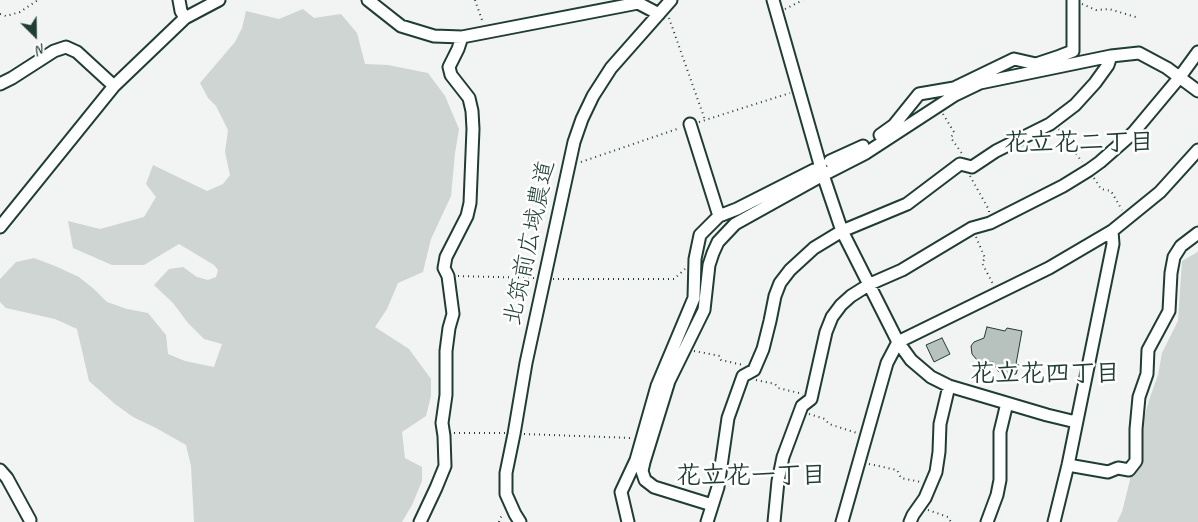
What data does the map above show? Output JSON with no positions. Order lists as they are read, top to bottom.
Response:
{
  "streets": {
    "street": ["北筑前広域農道"]
  },
  "districts": ["花立花二丁目", "花立花四丁目", "花立花一丁目"],
  "north": "bottom right"
}
